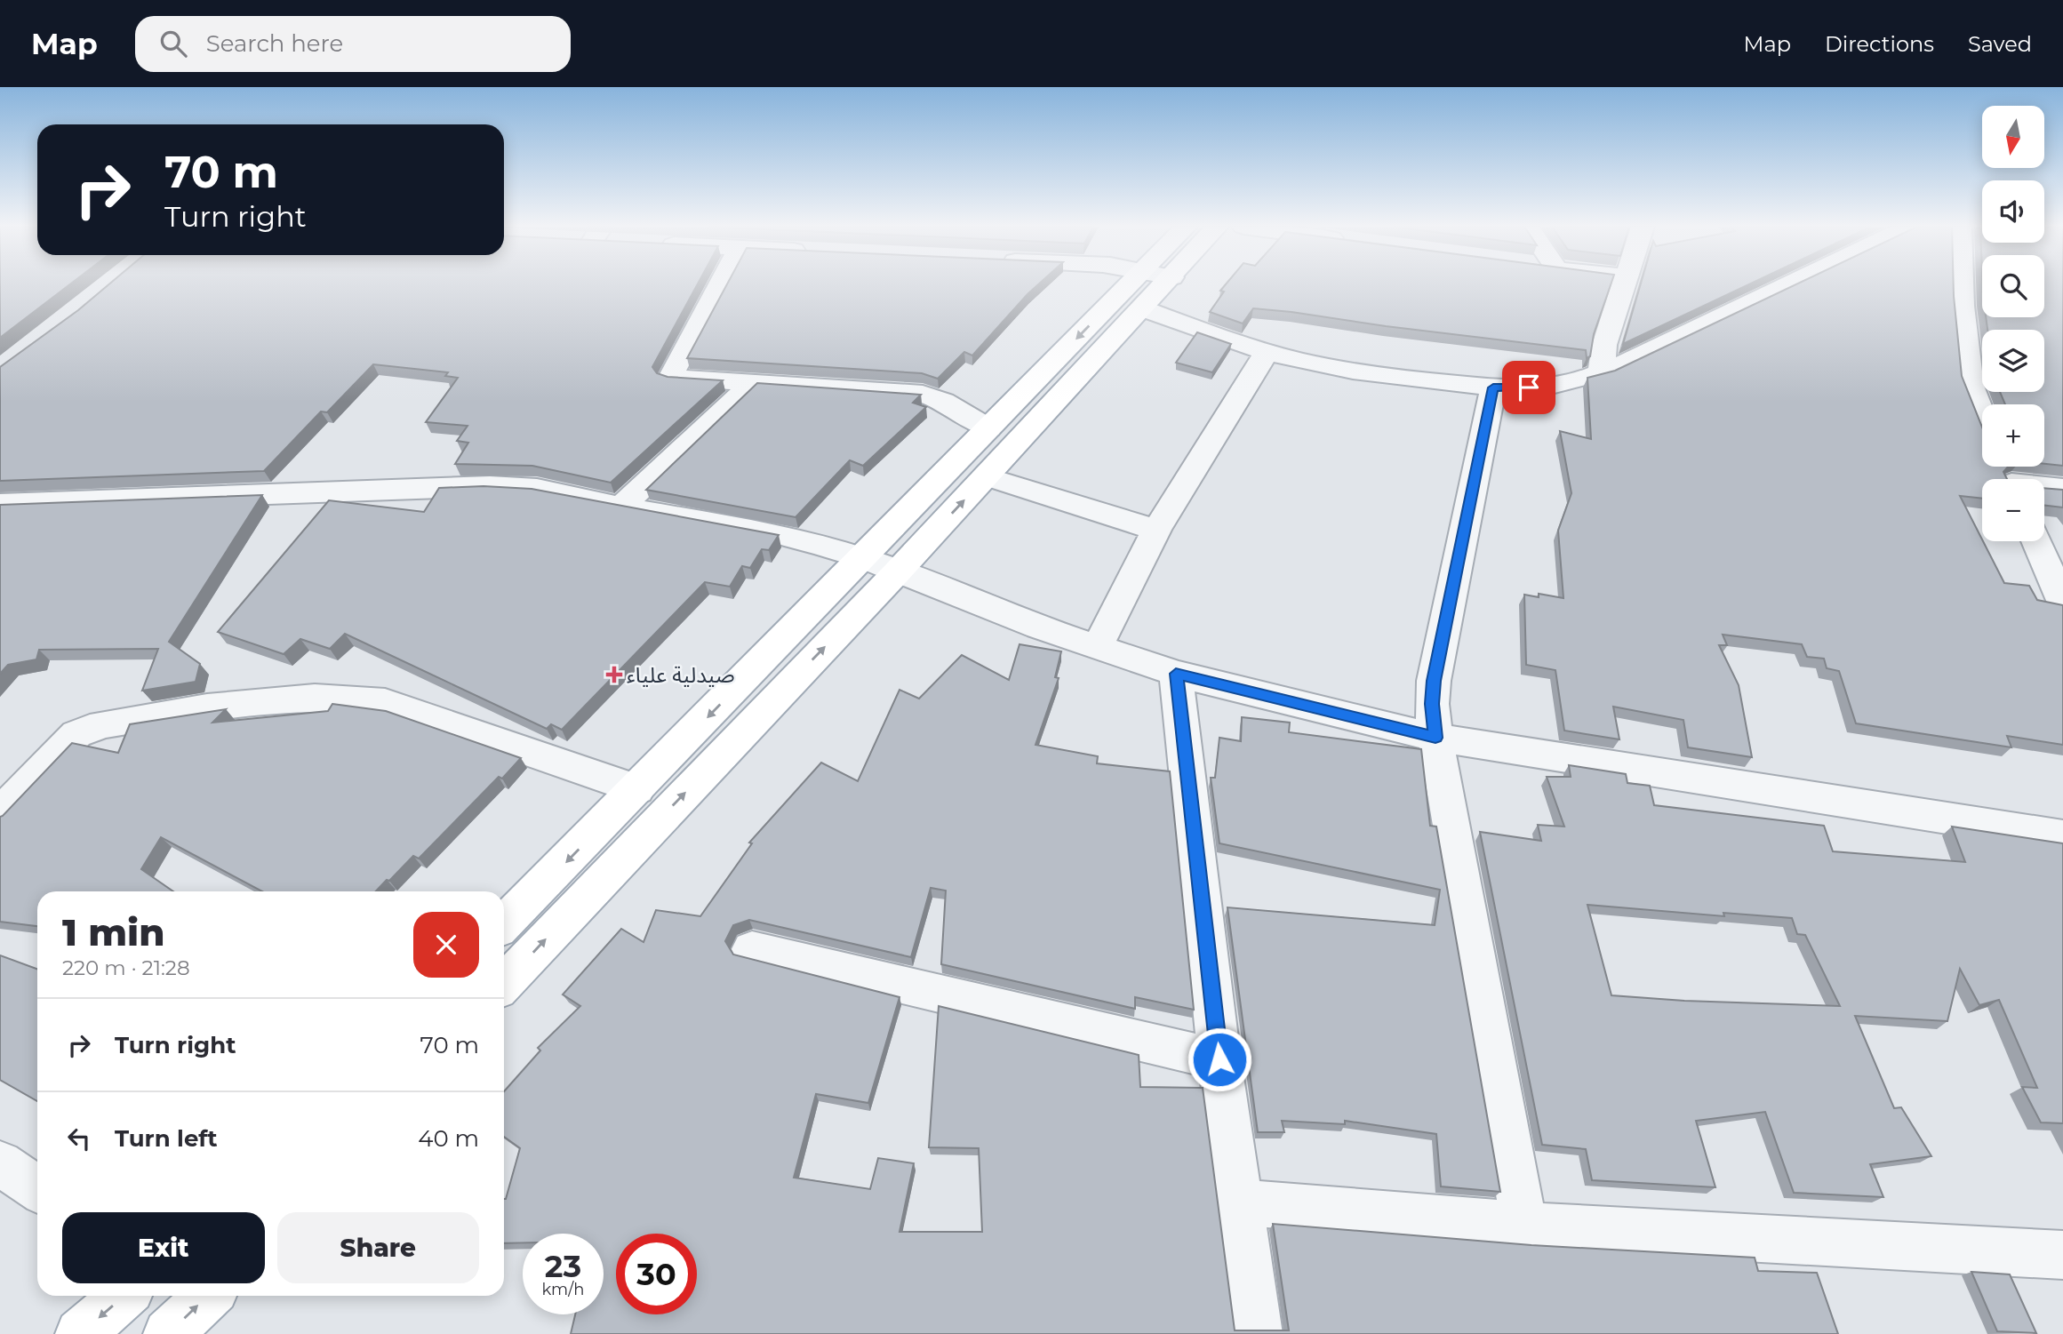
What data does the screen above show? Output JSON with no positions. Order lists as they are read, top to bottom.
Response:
{
  "places": {
    "health": ["صيدلية علياء"]
  },
  "north": "bottom",
  "page": {
    "header": "Map",
    "search": "Search here",
    "nav": ["Map", "Directions", "Saved"],
    "map_buttons": ["+", "−"],
    "turn": ["70 m", "Turn right"],
    "heading": ["1 min", "220 m · 21:28"],
    "list": [
      {
        "name": "Turn right",
        "value": "70 m"
      },
      {
        "name": "Turn left",
        "value": "40 m"
      }
    ],
    "buttons": ["Exit", "Share"],
    "speed": "23 km/h",
    "limit": "30"
  }
}
